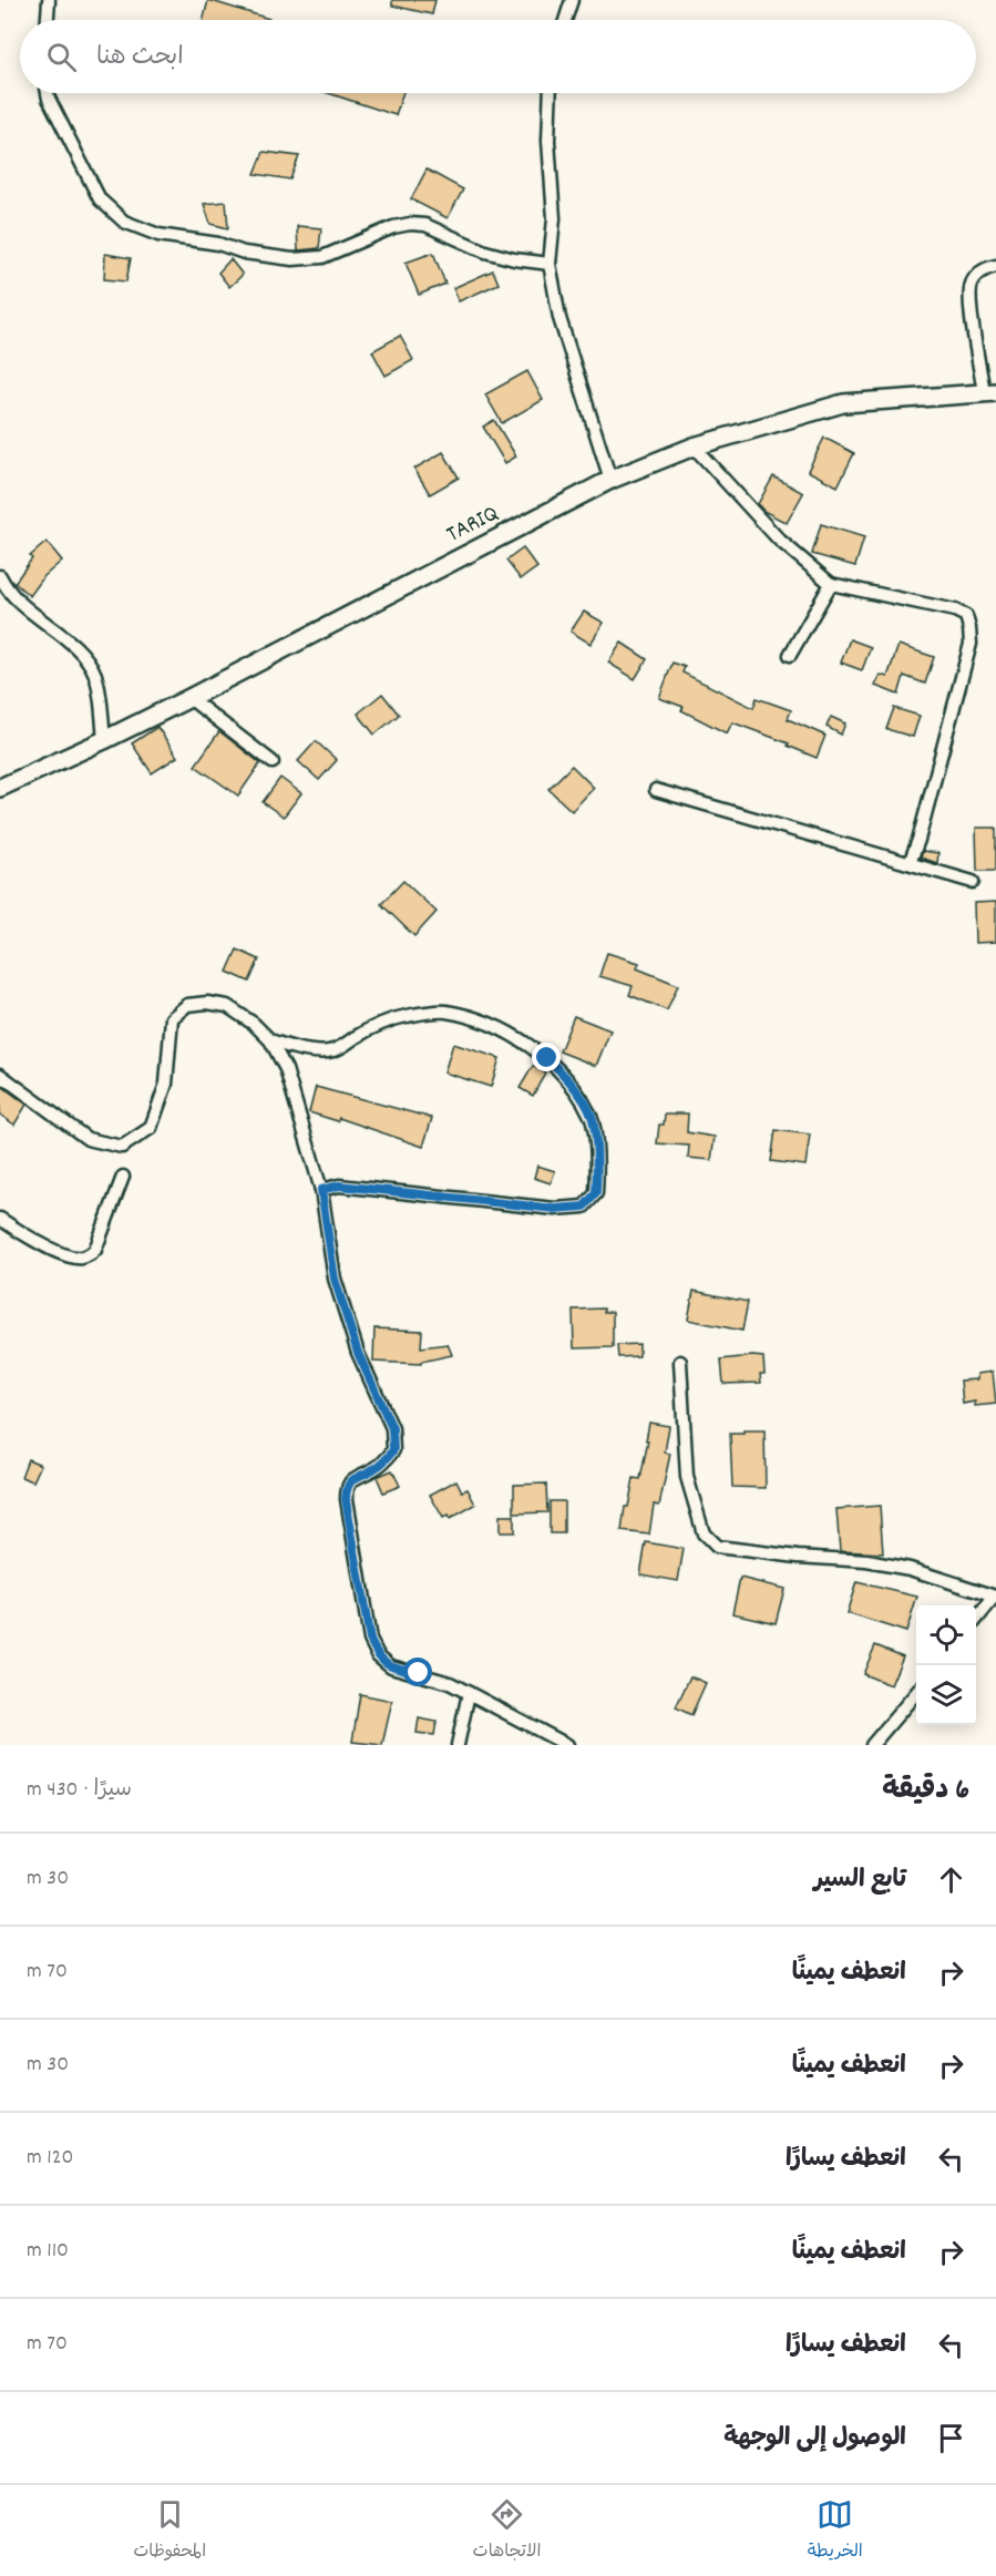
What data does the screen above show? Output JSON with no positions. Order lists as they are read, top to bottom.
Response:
{
  "streets": {
    "main road": ["TARIQ"]
  },
  "page": {
    "search": "ابحث هنا",
    "heading": ["6 دقيقة", "سيرًا · 430 m"],
    "list": [
      ["تابع السير", "30 m"],
      ["انعطف يمينًا", "70 m"],
      ["انعطف يمينًا", "30 m"],
      ["انعطف يسارًا", "120 m"],
      ["انعطف يمينًا", "110 m"],
      ["انعطف يسارًا", "70 m"],
      "الوصول إلى الوجهة"
    ],
    "nav": ["الخريطة", "الاتجاهات", "المحفوظات"]
  }
}
